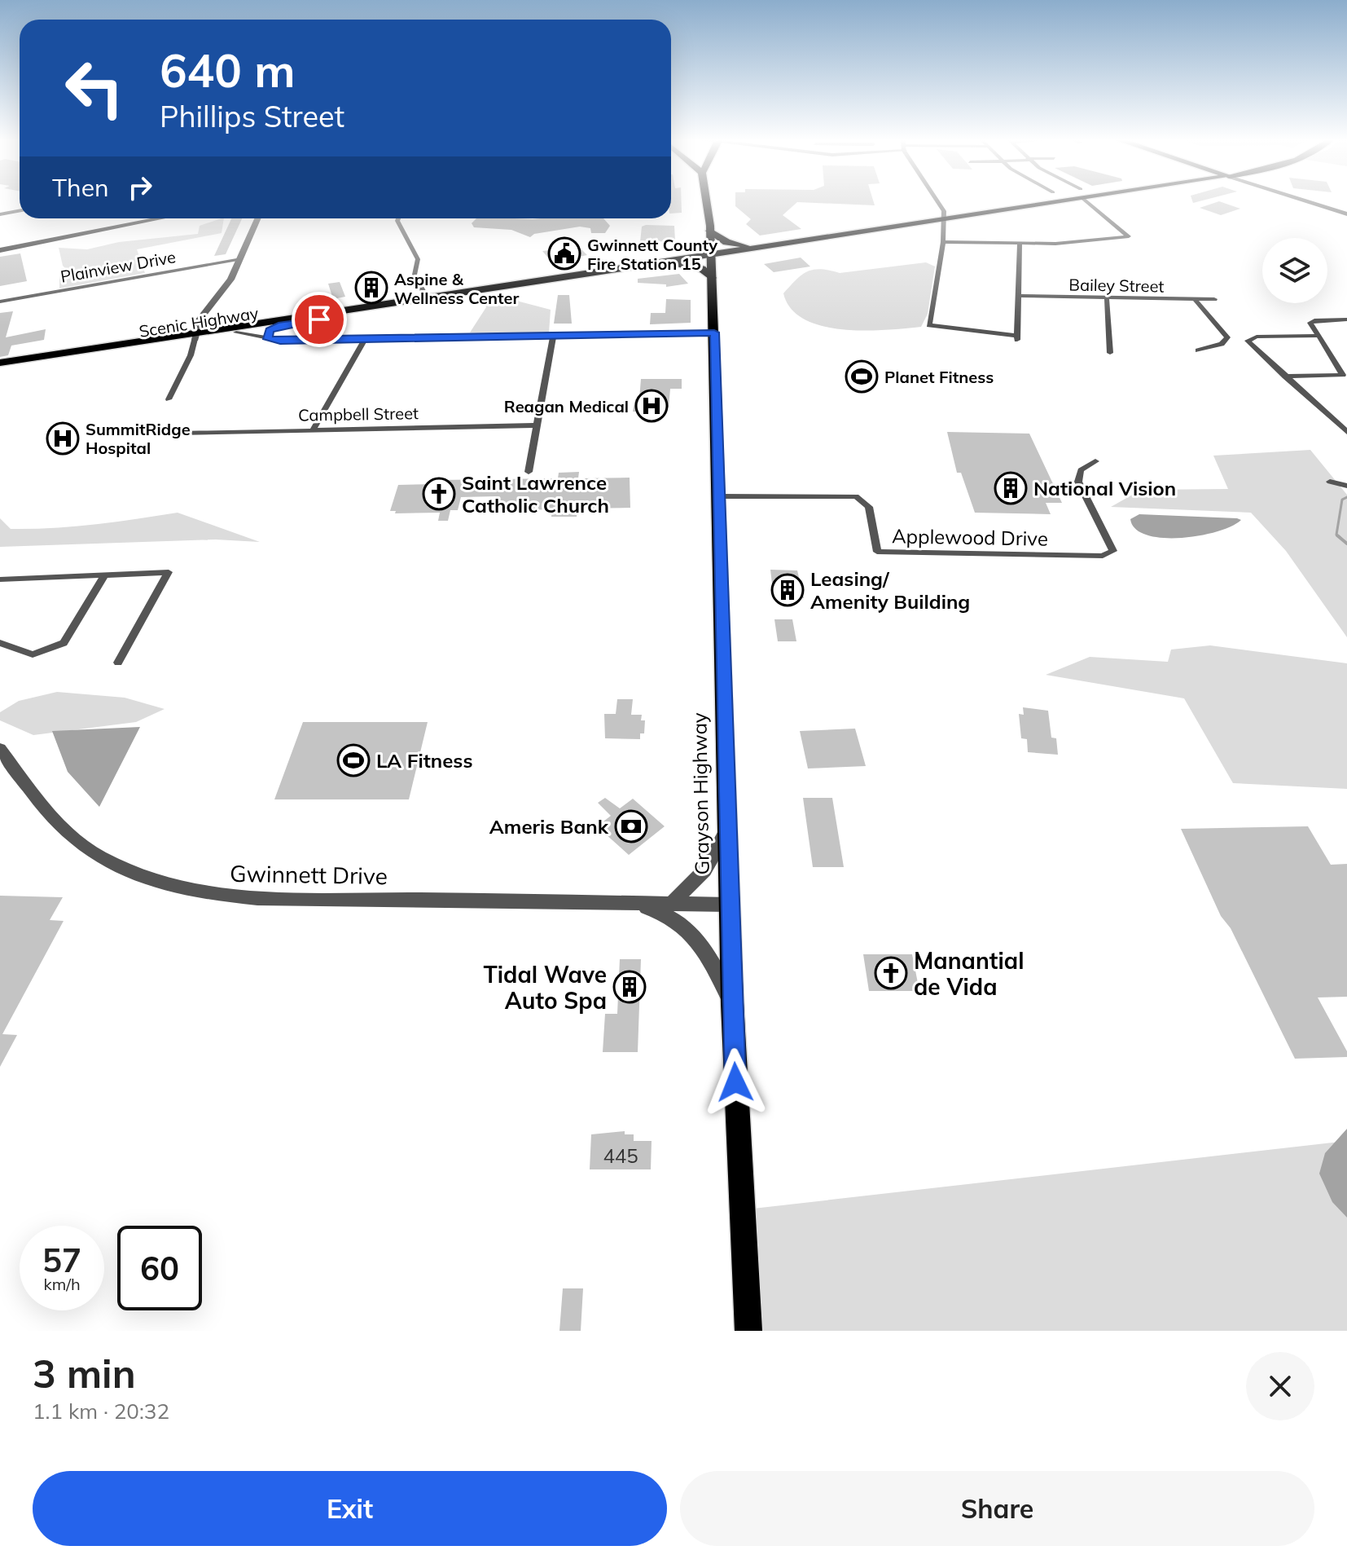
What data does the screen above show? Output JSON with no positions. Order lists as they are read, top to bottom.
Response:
{
  "streets": {
    "highway": ["Scenic Highway"],
    "main road": ["Grayson Highway"],
    "street": [
      "Plainview Drive",
      "Bailey Street",
      "Campbell Street",
      "Applewood Drive",
      "Gwinnett Drive"
    ]
  },
  "crossings": [
    ["Scenic Highway", "Grayson Highway"],
    ["Applewood Drive", "Grayson Highway"],
    ["Grayson Highway", "Gwinnett Drive"]
  ],
  "places": {
    "public building": ["Gwinnett County Fire Station 15"],
    "building": [
      "Aspine & Wellness Center",
      "National Vision",
      "Leasing/ Amenity Building",
      "Tidal Wave Auto Spa"
    ],
    "sports": ["Planet Fitness", "LA Fitness"],
    "hospital": ["Reagan Medical", "SummitRidge Hospital"],
    "church": ["Saint Lawrence Catholic Church", "Manantial de Vida"],
    "bank": ["Ameris Bank"]
  },
  "house_numbers": ["445"],
  "page": {
    "turn": ["640 m", "Phillips Street"],
    "then": "Then",
    "speed": "57 km/h",
    "limit": "60",
    "heading": ["3 min", "1.1 km · 20:32"],
    "buttons": ["Exit", "Share"]
  }
}
